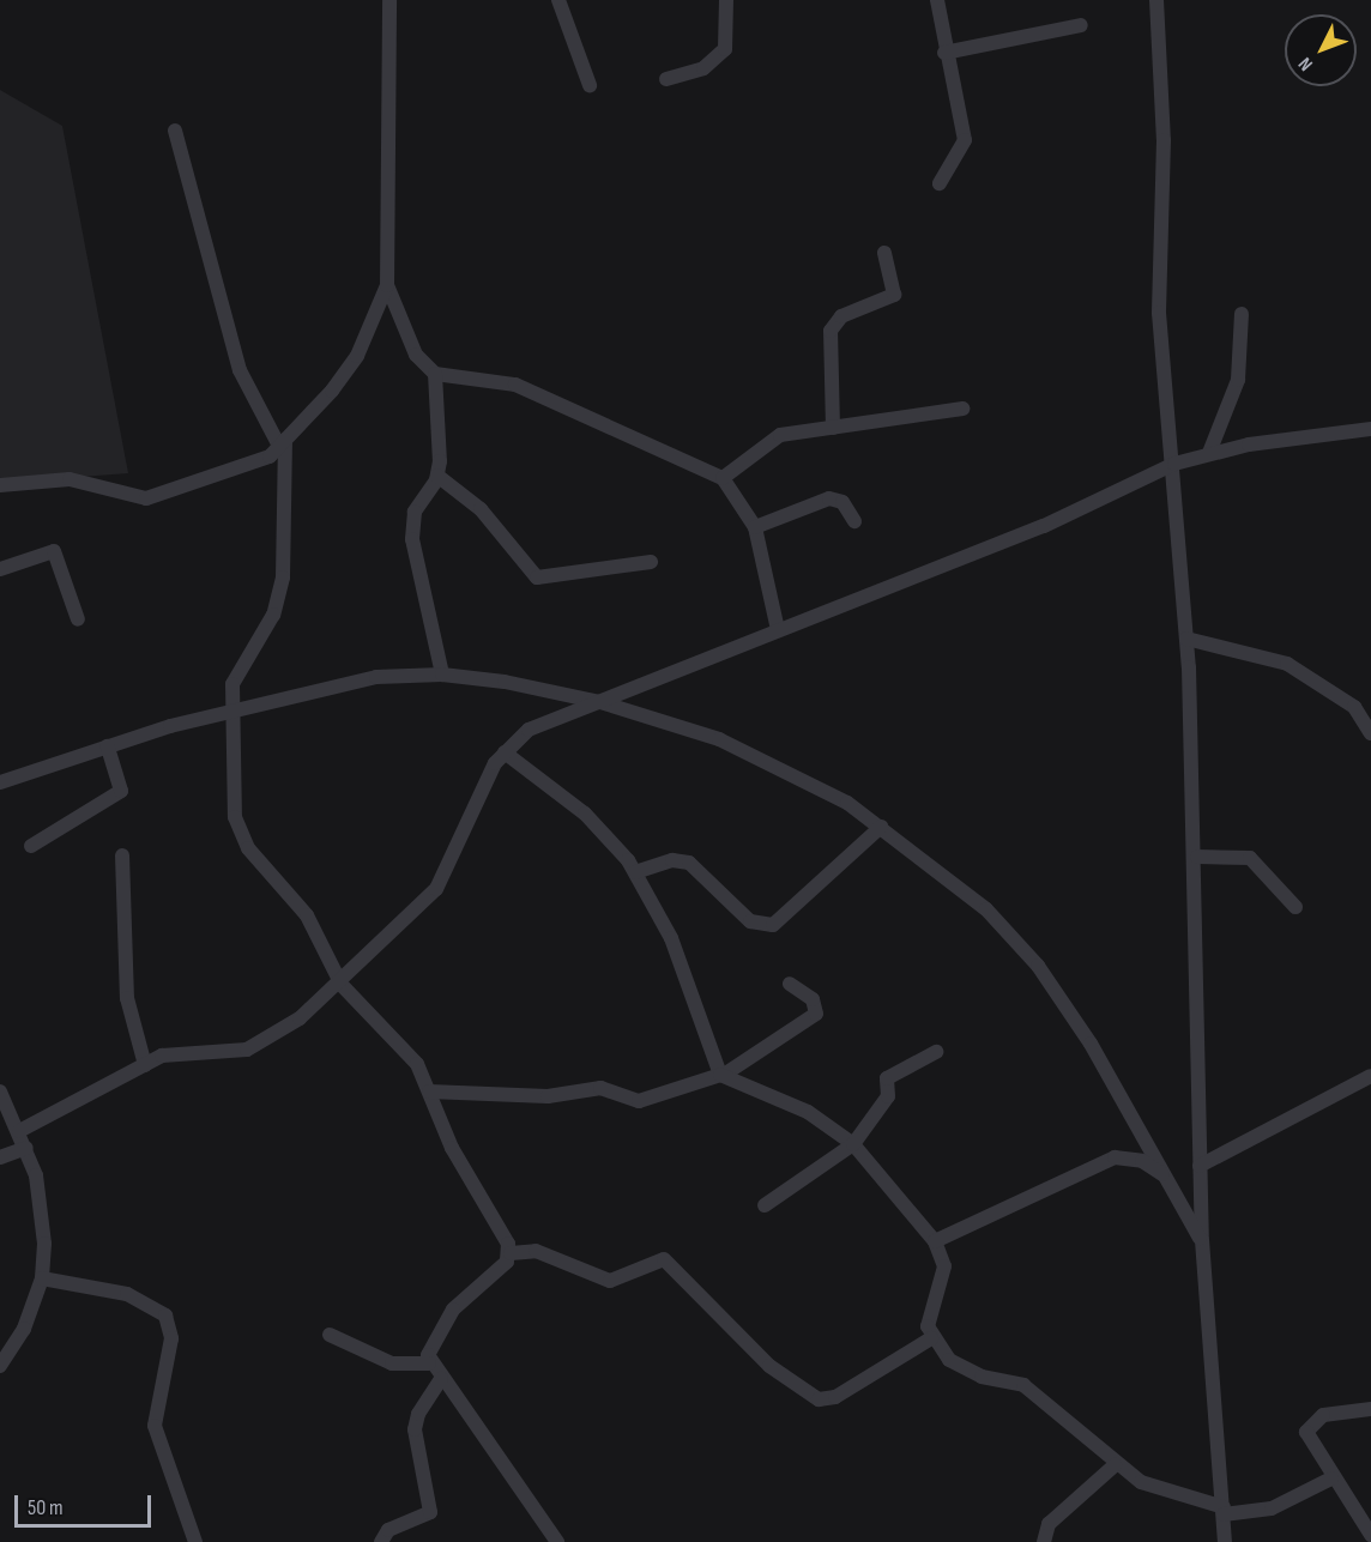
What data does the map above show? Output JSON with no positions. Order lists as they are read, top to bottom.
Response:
{
  "scale_bar": "50 m",
  "north": "bottom left"
}
